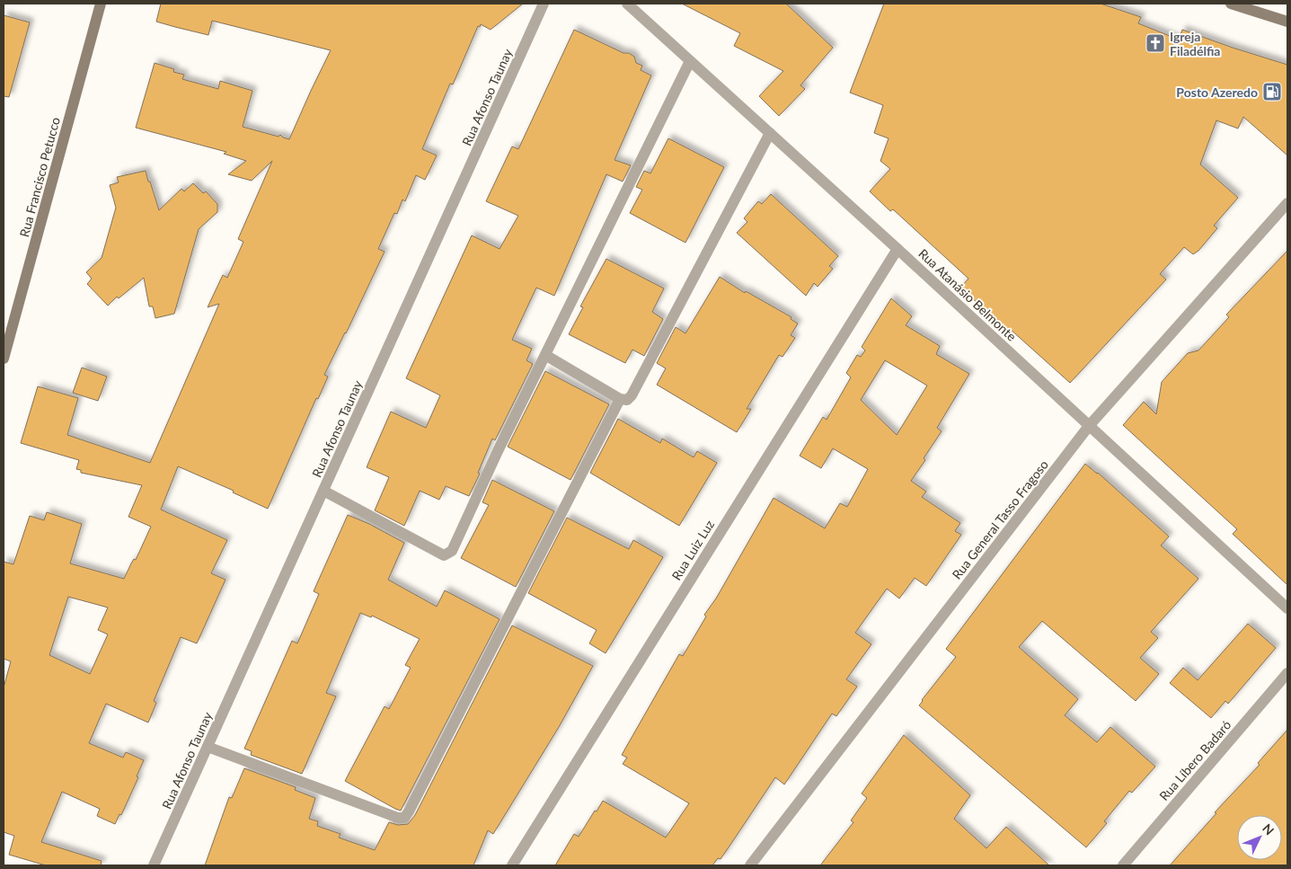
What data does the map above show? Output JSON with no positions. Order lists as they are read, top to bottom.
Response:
{
  "streets": {
    "street": [
      "Rua Afonso Taunay",
      "Rua Francisco Petucco",
      "Rua Atanásio Belmonte",
      "Rua General Tasso Fragoso",
      "Rua Luiz Luz",
      "Rua Líbero Badaró"
    ]
  },
  "crossings": [
    ["Rua Atanásio Belmonte", "Rua General Tasso Fragoso"],
    ["Rua Atanásio Belmonte", "Rua Luiz Luz"]
  ],
  "places": {
    "church": ["Igreja Filadélfia"],
    "fuel station": ["Posto Azeredo"]
  },
  "north": "top right"
}
